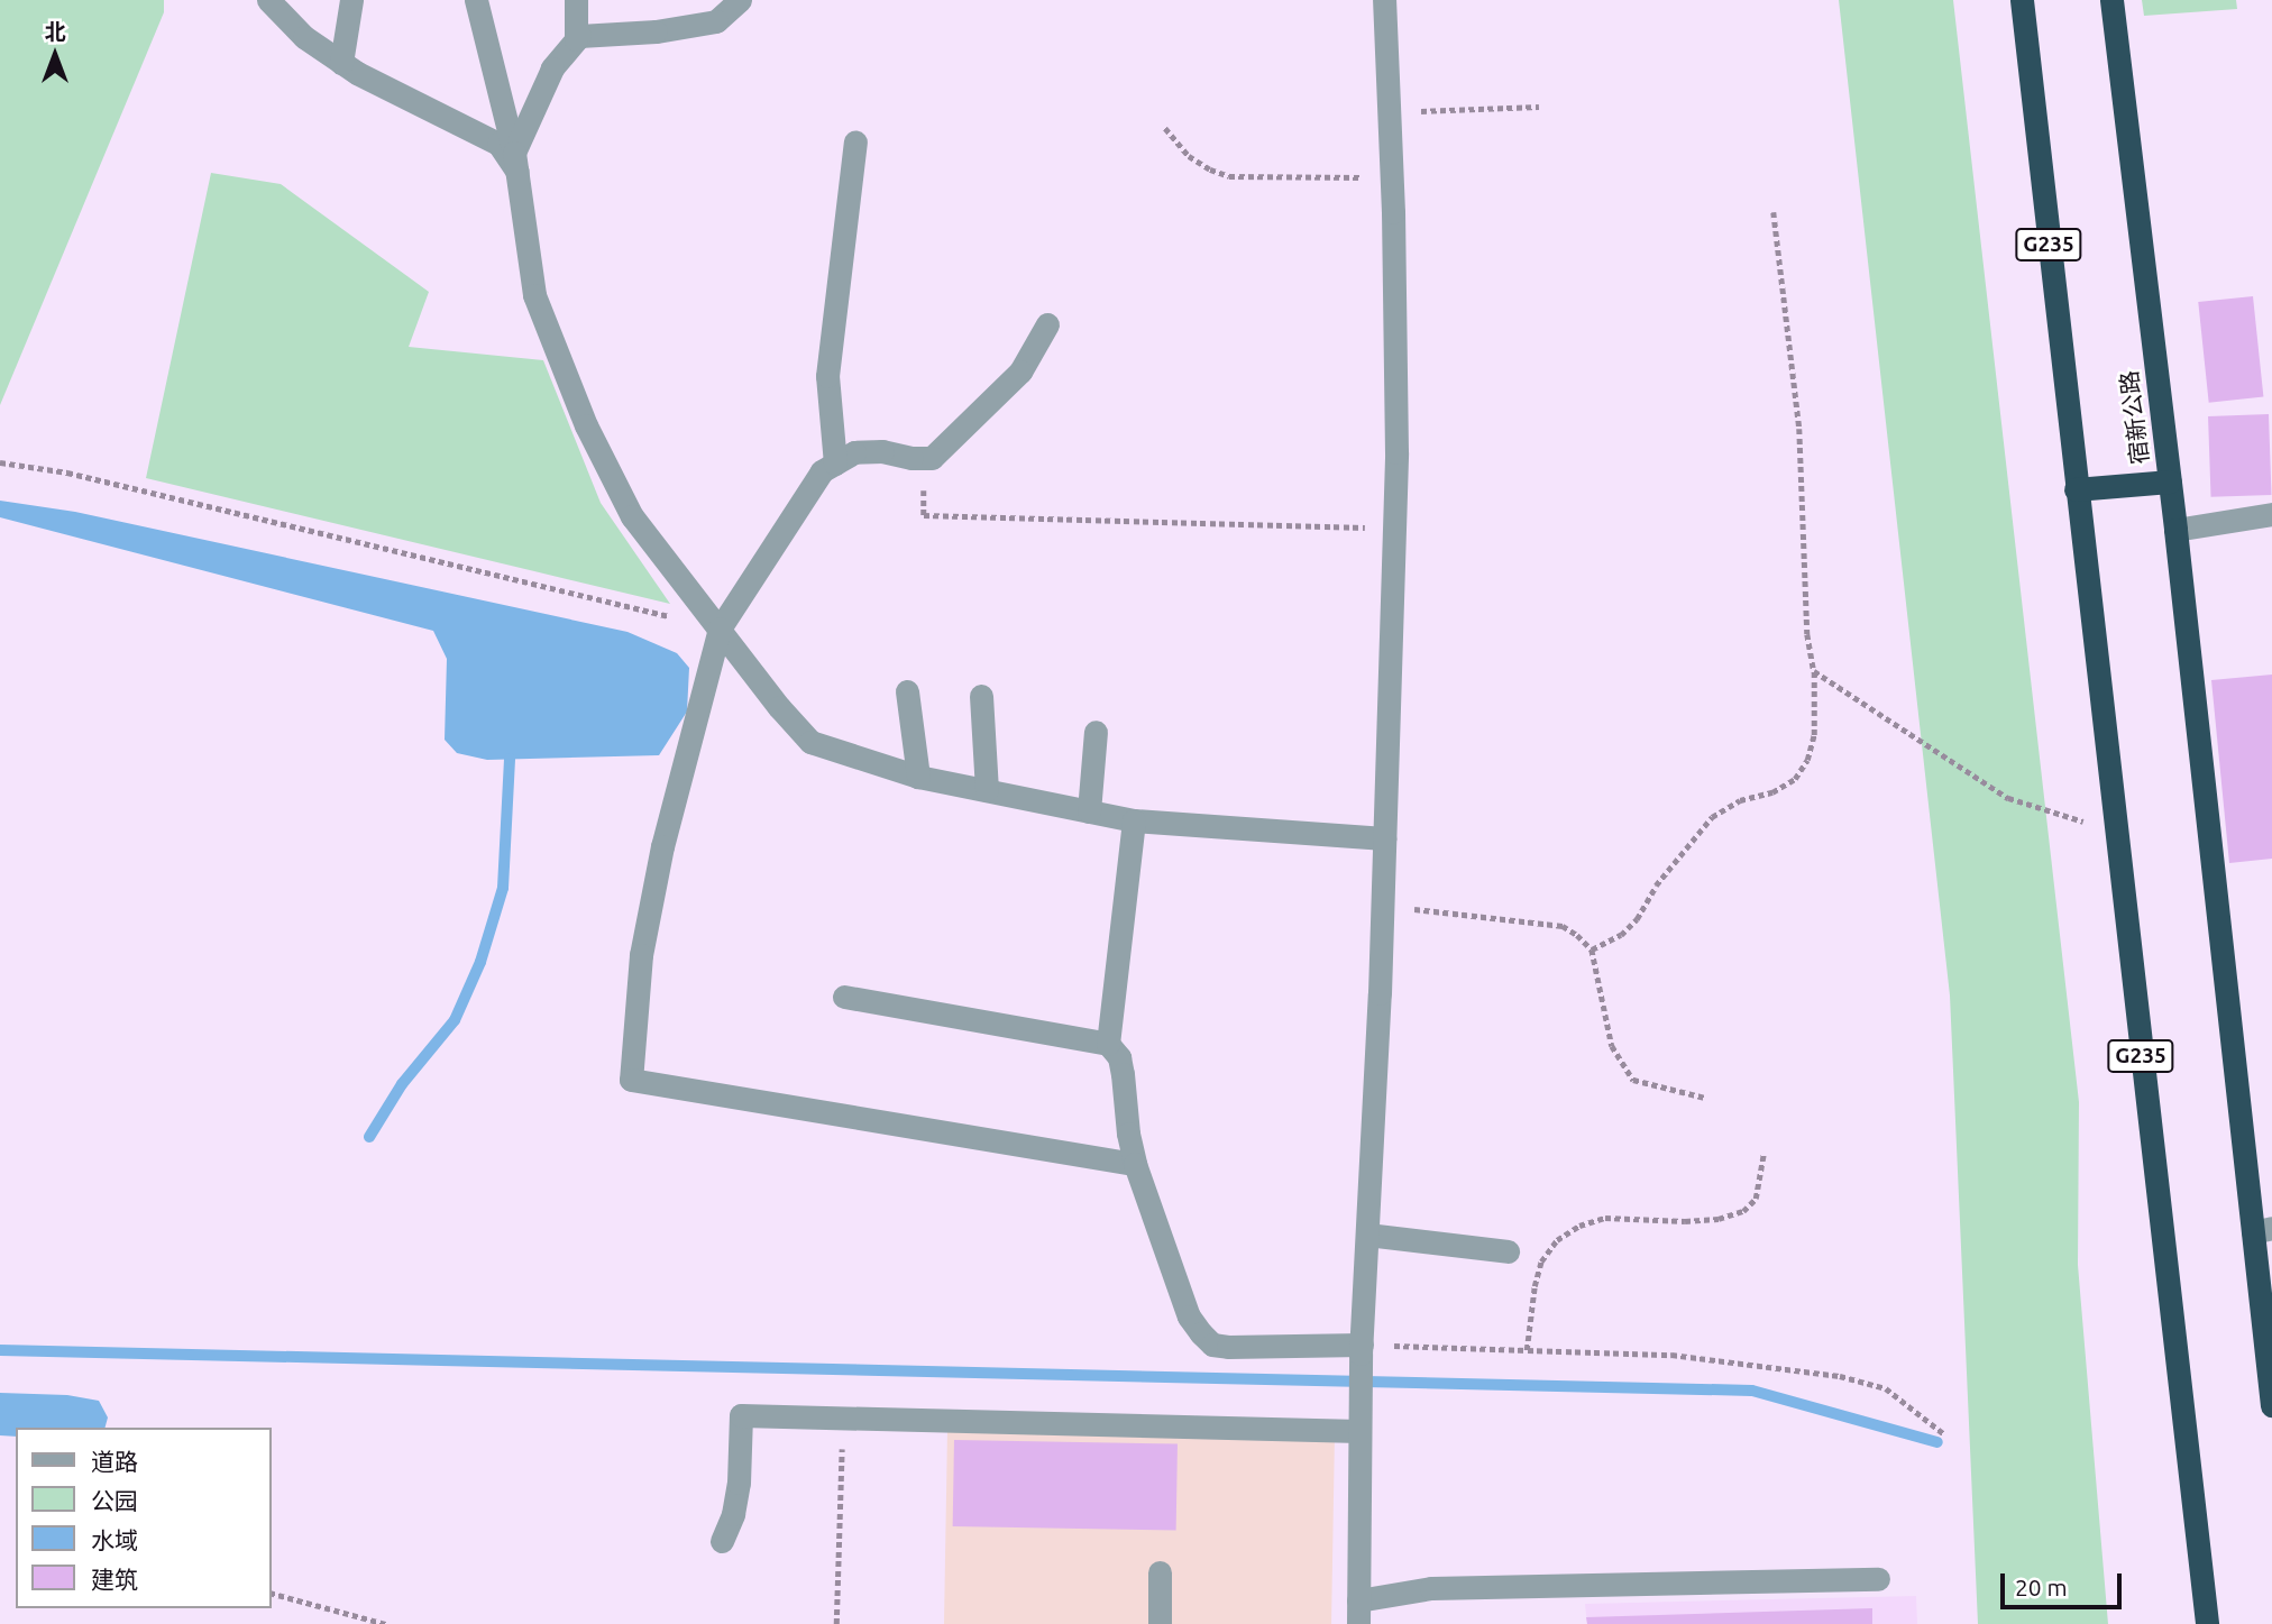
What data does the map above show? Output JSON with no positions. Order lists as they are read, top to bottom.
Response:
{
  "streets": {
    "highway": ["G235", "宿新公路"]
  },
  "crossings": [
    ["G235", "宿新公路"]
  ],
  "legend": [
    "道路",
    "公园",
    "水域",
    "建筑"
  ],
  "scale_bar": "20 m",
  "north": "top"
}
